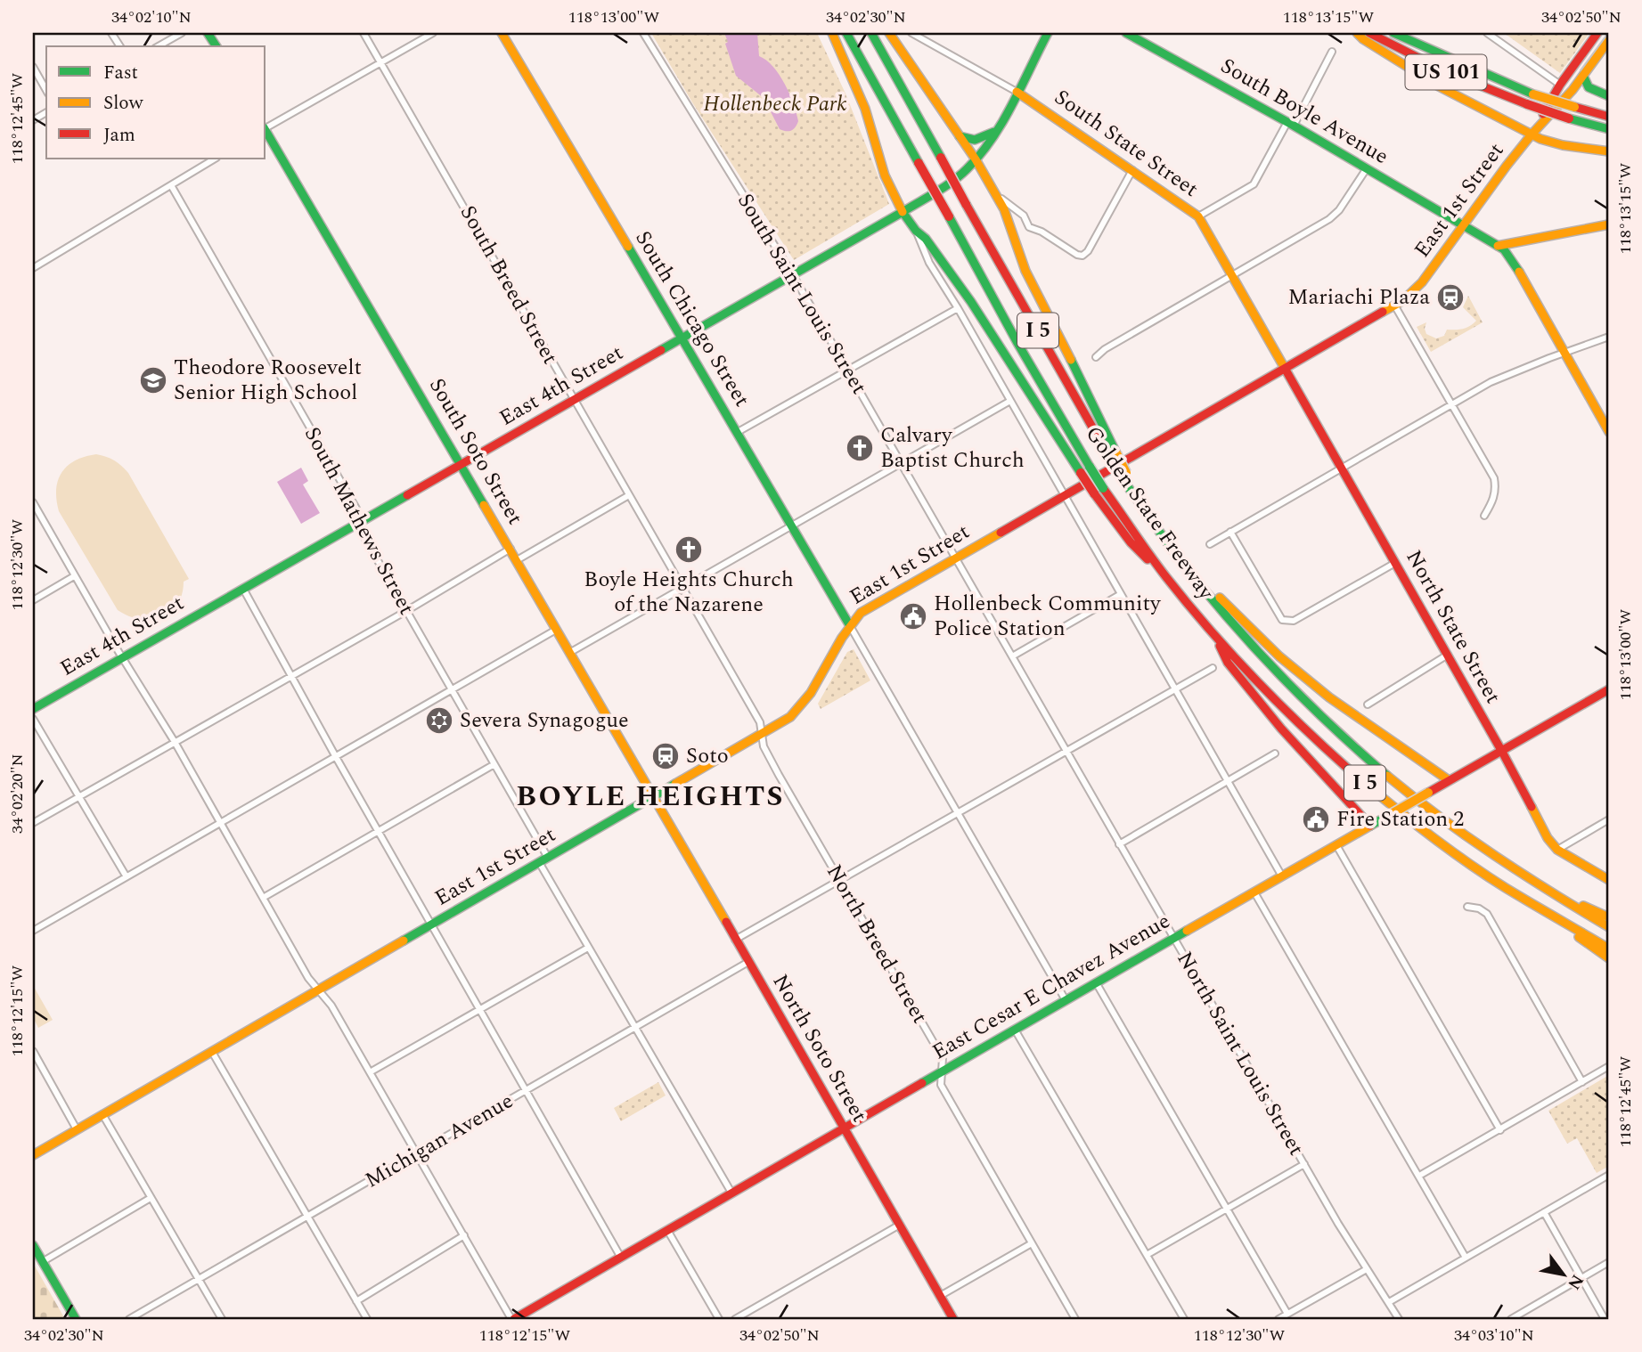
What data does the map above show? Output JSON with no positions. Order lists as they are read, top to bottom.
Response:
{
  "streets": {
    "main road": [
      "US 101",
      "South Boyle Avenue",
      "South State Street",
      "East 1st Street",
      "South Chicago Street",
      "I 5",
      "East 4th Street",
      "South Soto Street",
      "Golden State Freeway",
      "North State Street",
      "East Cesar E Chavez Avenue",
      "North Soto Street"
    ],
    "street": [
      "South Breed Street",
      "South Saint Louis Street",
      "South Mathews Street",
      "North Breed Street",
      "North Saint Louis Street",
      "Michigan Avenue"
    ]
  },
  "crossings": [
    ["South Boyle Avenue", "East 1st Street"],
    ["South State Street", "East 1st Street"],
    ["South State Street", "East 4th Street"],
    ["South State Street", "North State Street"],
    ["East 1st Street", "South Breed Street"],
    ["East 1st Street", "South Saint Louis Street"],
    ["East 1st Street", "South Chicago Street"],
    ["East 1st Street", "South Soto Street"],
    ["East 1st Street", "South Mathews Street"],
    ["East 1st Street", "North State Street"],
    ["East 1st Street", "North Breed Street"],
    ["East 1st Street", "North Soto Street"],
    ["East 1st Street", "North Saint Louis Street"],
    ["South Breed Street", "East 4th Street"],
    ["South Breed Street", "North Breed Street"],
    ["South Saint Louis Street", "East 4th Street"],
    ["South Saint Louis Street", "North Saint Louis Street"],
    ["South Chicago Street", "East 4th Street"],
    ["East 4th Street", "South Soto Street"],
    ["East 4th Street", "South Mathews Street"],
    ["South Soto Street", "North Soto Street"],
    ["South Mathews Street", "East Cesar E Chavez Avenue"],
    ["South Mathews Street", "Michigan Avenue"],
    ["North State Street", "East Cesar E Chavez Avenue"],
    ["North Breed Street", "East Cesar E Chavez Avenue"],
    ["East Cesar E Chavez Avenue", "North Soto Street"],
    ["East Cesar E Chavez Avenue", "North Saint Louis Street"],
    ["North Soto Street", "Michigan Avenue"]
  ],
  "districts": ["BOYLE HEIGHTS"],
  "parks": ["Hollenbeck Park"],
  "places": {
    "station": ["Mariachi Plaza", "Soto"],
    "school or university": ["Theodore Roosevelt Senior High School"],
    "church": ["Calvary Baptist Church", "Boyle Heights Church of the Nazarene"],
    "public building": ["Hollenbeck Community Police Station", "Fire Station 2"],
    "synagogue": ["Severa Synagogue"]
  },
  "legend": ["Fast", "Slow", "Jam"],
  "north": "bottom right",
  "coordinates": [
    "34°02'10\"N",
    "118°13'00\"W",
    "34°02'30\"N",
    "118°13'15\"W",
    "34°02'50\"N",
    "118°12'45\"W",
    "118°12'30\"W",
    "34°02'20\"N",
    "118°12'15\"W",
    "34°03'10\"N"
  ]
}
